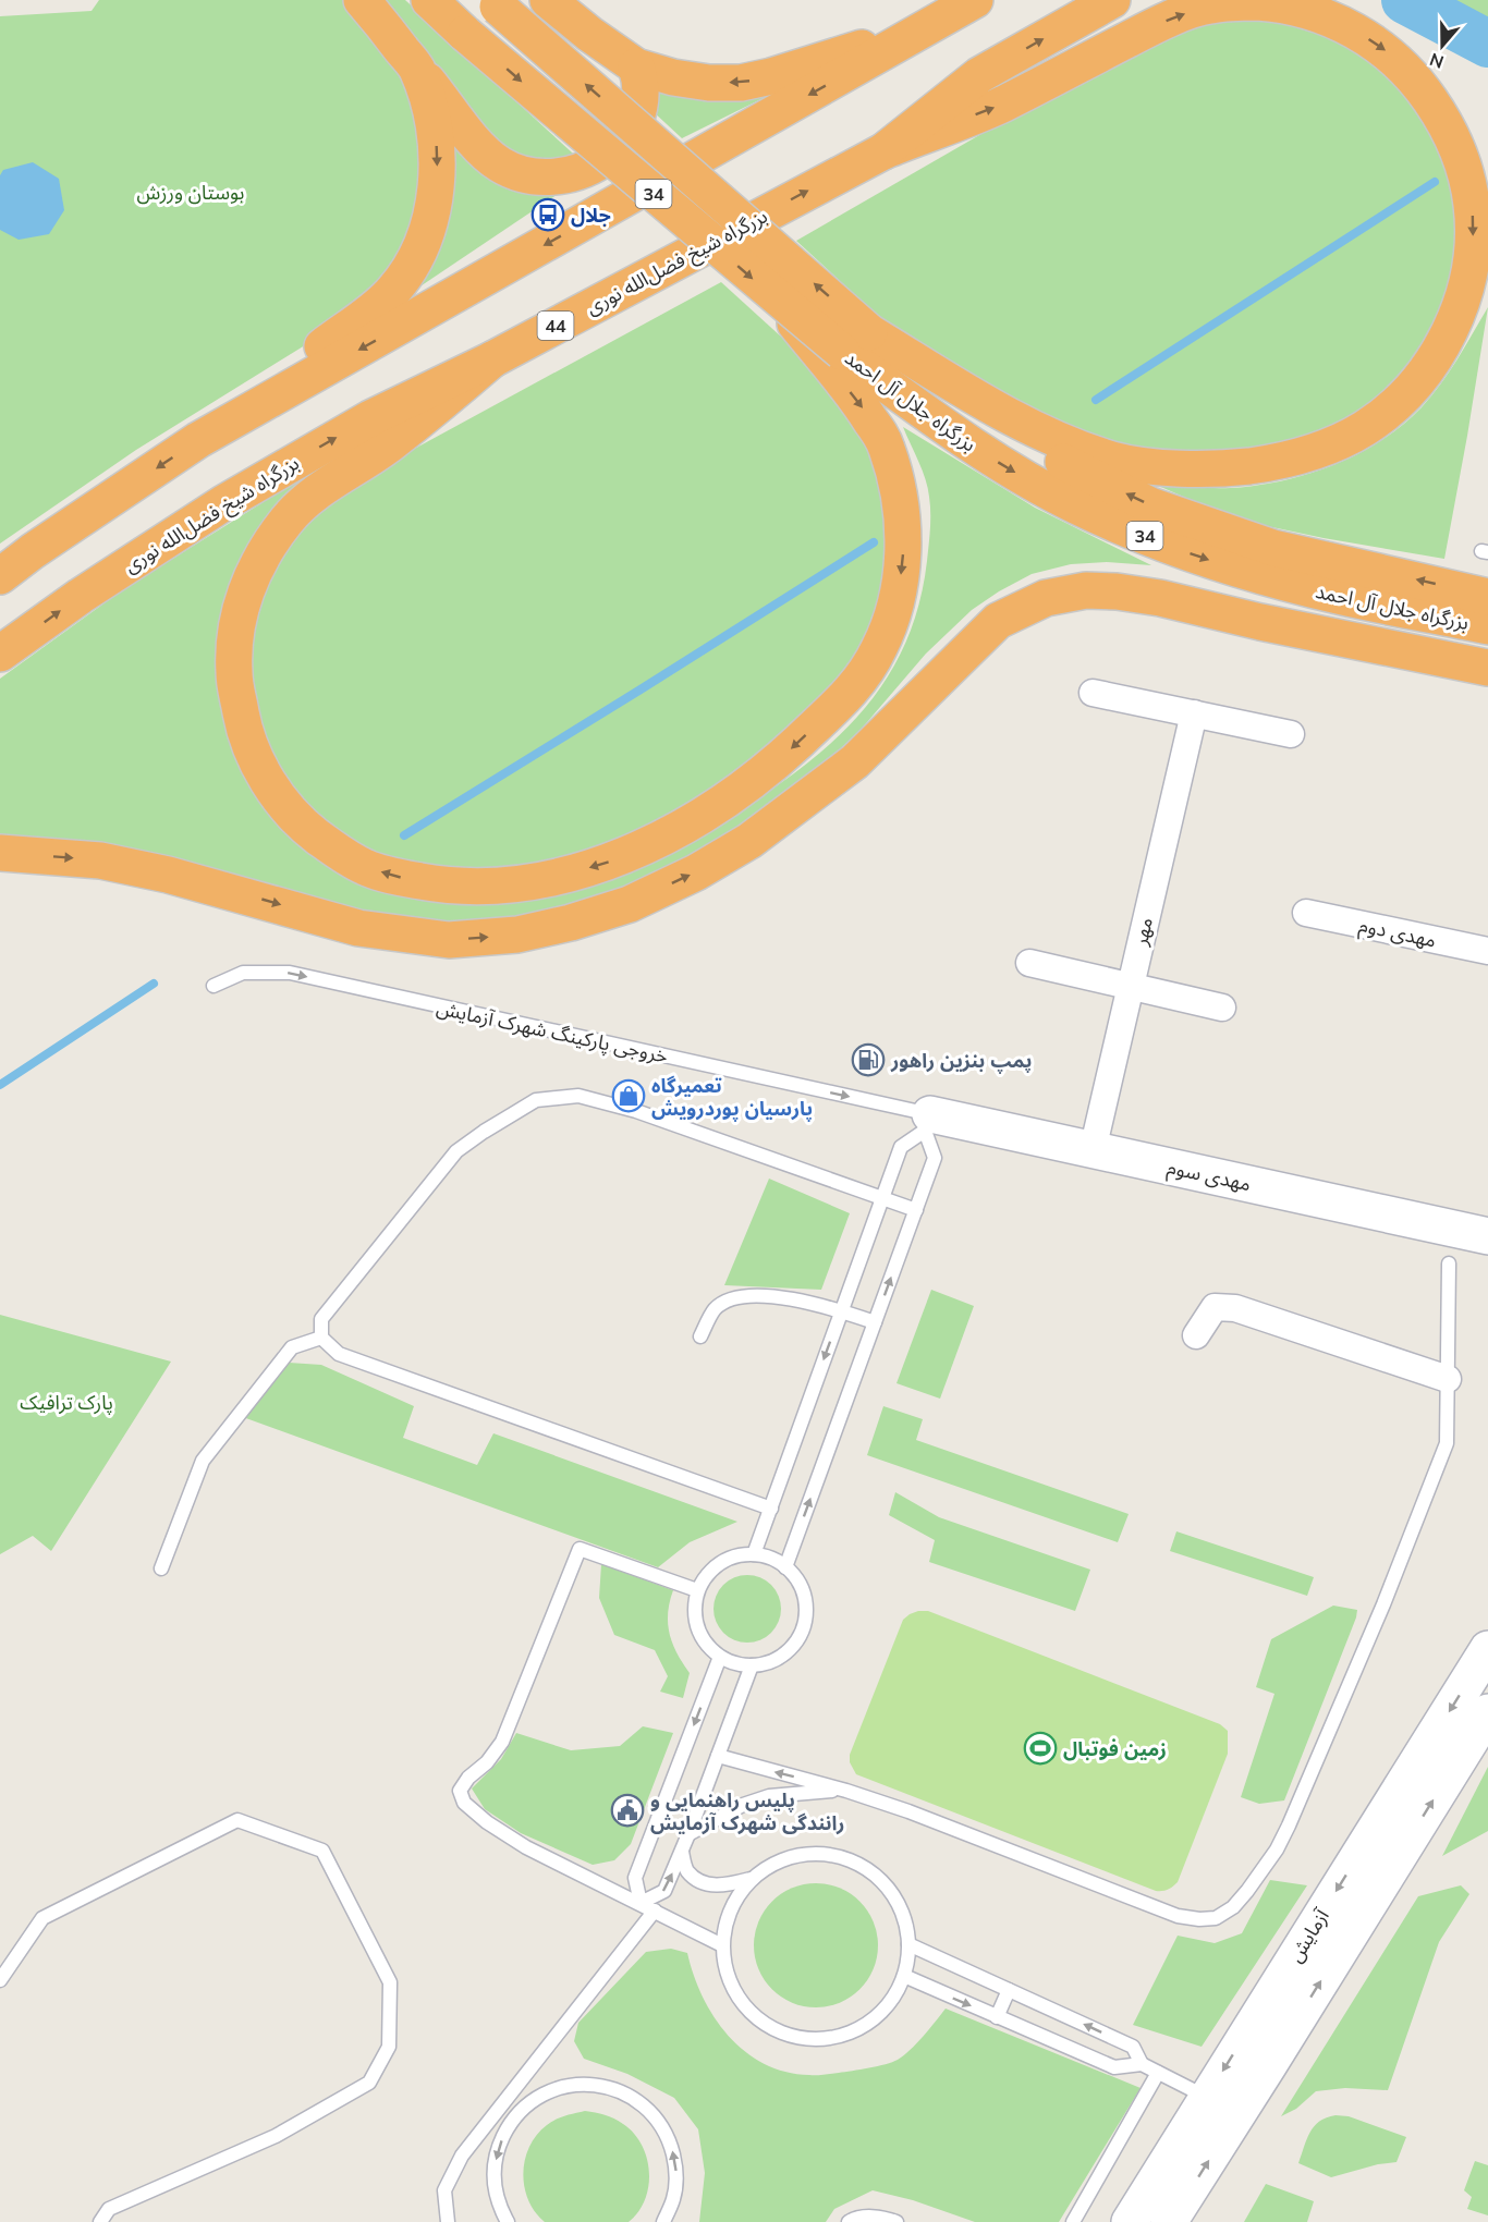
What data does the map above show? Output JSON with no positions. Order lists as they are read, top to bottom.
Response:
{
  "streets": {
    "highway": [
      "34",
      "بزرگراه شیخ فضل‌الله نوری",
      "44",
      "بزرگراه جلال آل احمد"
    ],
    "street": [
      "مهر",
      "مهدی دوم",
      "مهدی سوم",
      "آزمایش"
    ],
    "lane": ["خروجی پارکینگ شهرک آزمایش"]
  },
  "crossings": [
    ["مهر", "مهدی سوم"],
    ["خروجی پارکینگ شهرک آزمایش", "مهدی سوم"]
  ],
  "one_way": ["خروجی پارکینگ شهرک آزمایش"],
  "parks": ["بوستان ورزش", "پارک ترافیک"],
  "places": {
    "bus stop": ["جلال"],
    "fuel station": ["پمپ بنزین راهور"],
    "shop": ["تعمیرگاه پارسیان پوردرویش"],
    "sports": ["زمین فوتبال"],
    "public building": ["پلیس راهنمایی و رانندگی شهرک آزمایش"]
  },
  "north": "bottom"
}
